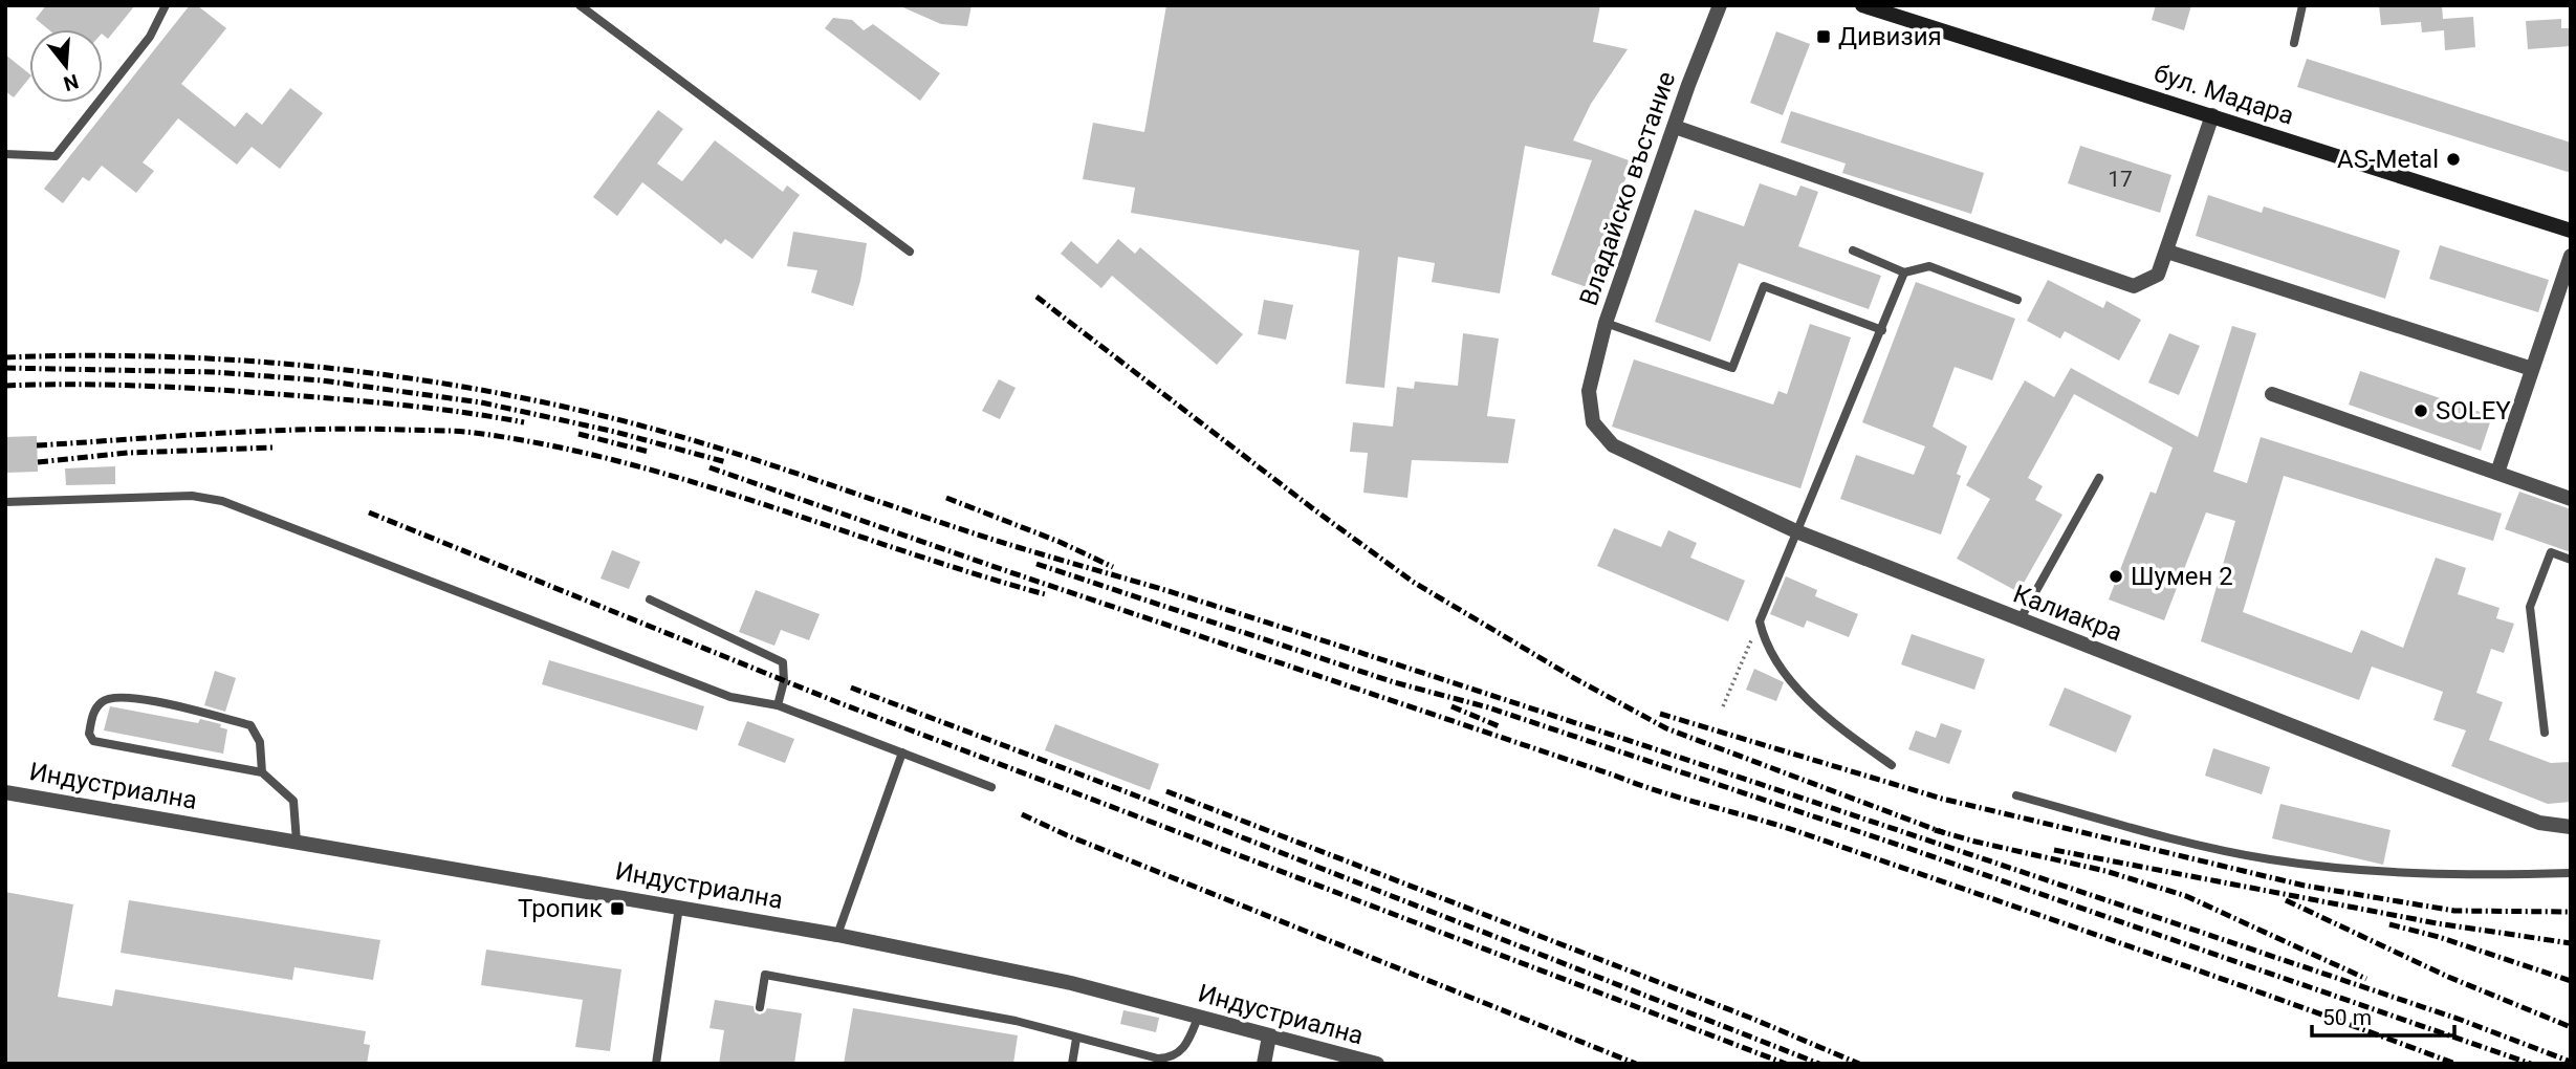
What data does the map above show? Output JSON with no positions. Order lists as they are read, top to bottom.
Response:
{
  "streets": {
    "main road": ["бул. Мадара"],
    "street": ["Владайско въстание", "Калиакра", "Индустриална"]
  },
  "crossings": [
    ["Владайско въстание", "Калиакра"]
  ],
  "places": {
    "transit": ["Дивизия", "Тропик"],
    "other": ["AS-Metal", "SOLEY", "Шумен 2"]
  },
  "house_numbers": ["17"],
  "scale_bar": "50 m",
  "north": "bottom"
}
